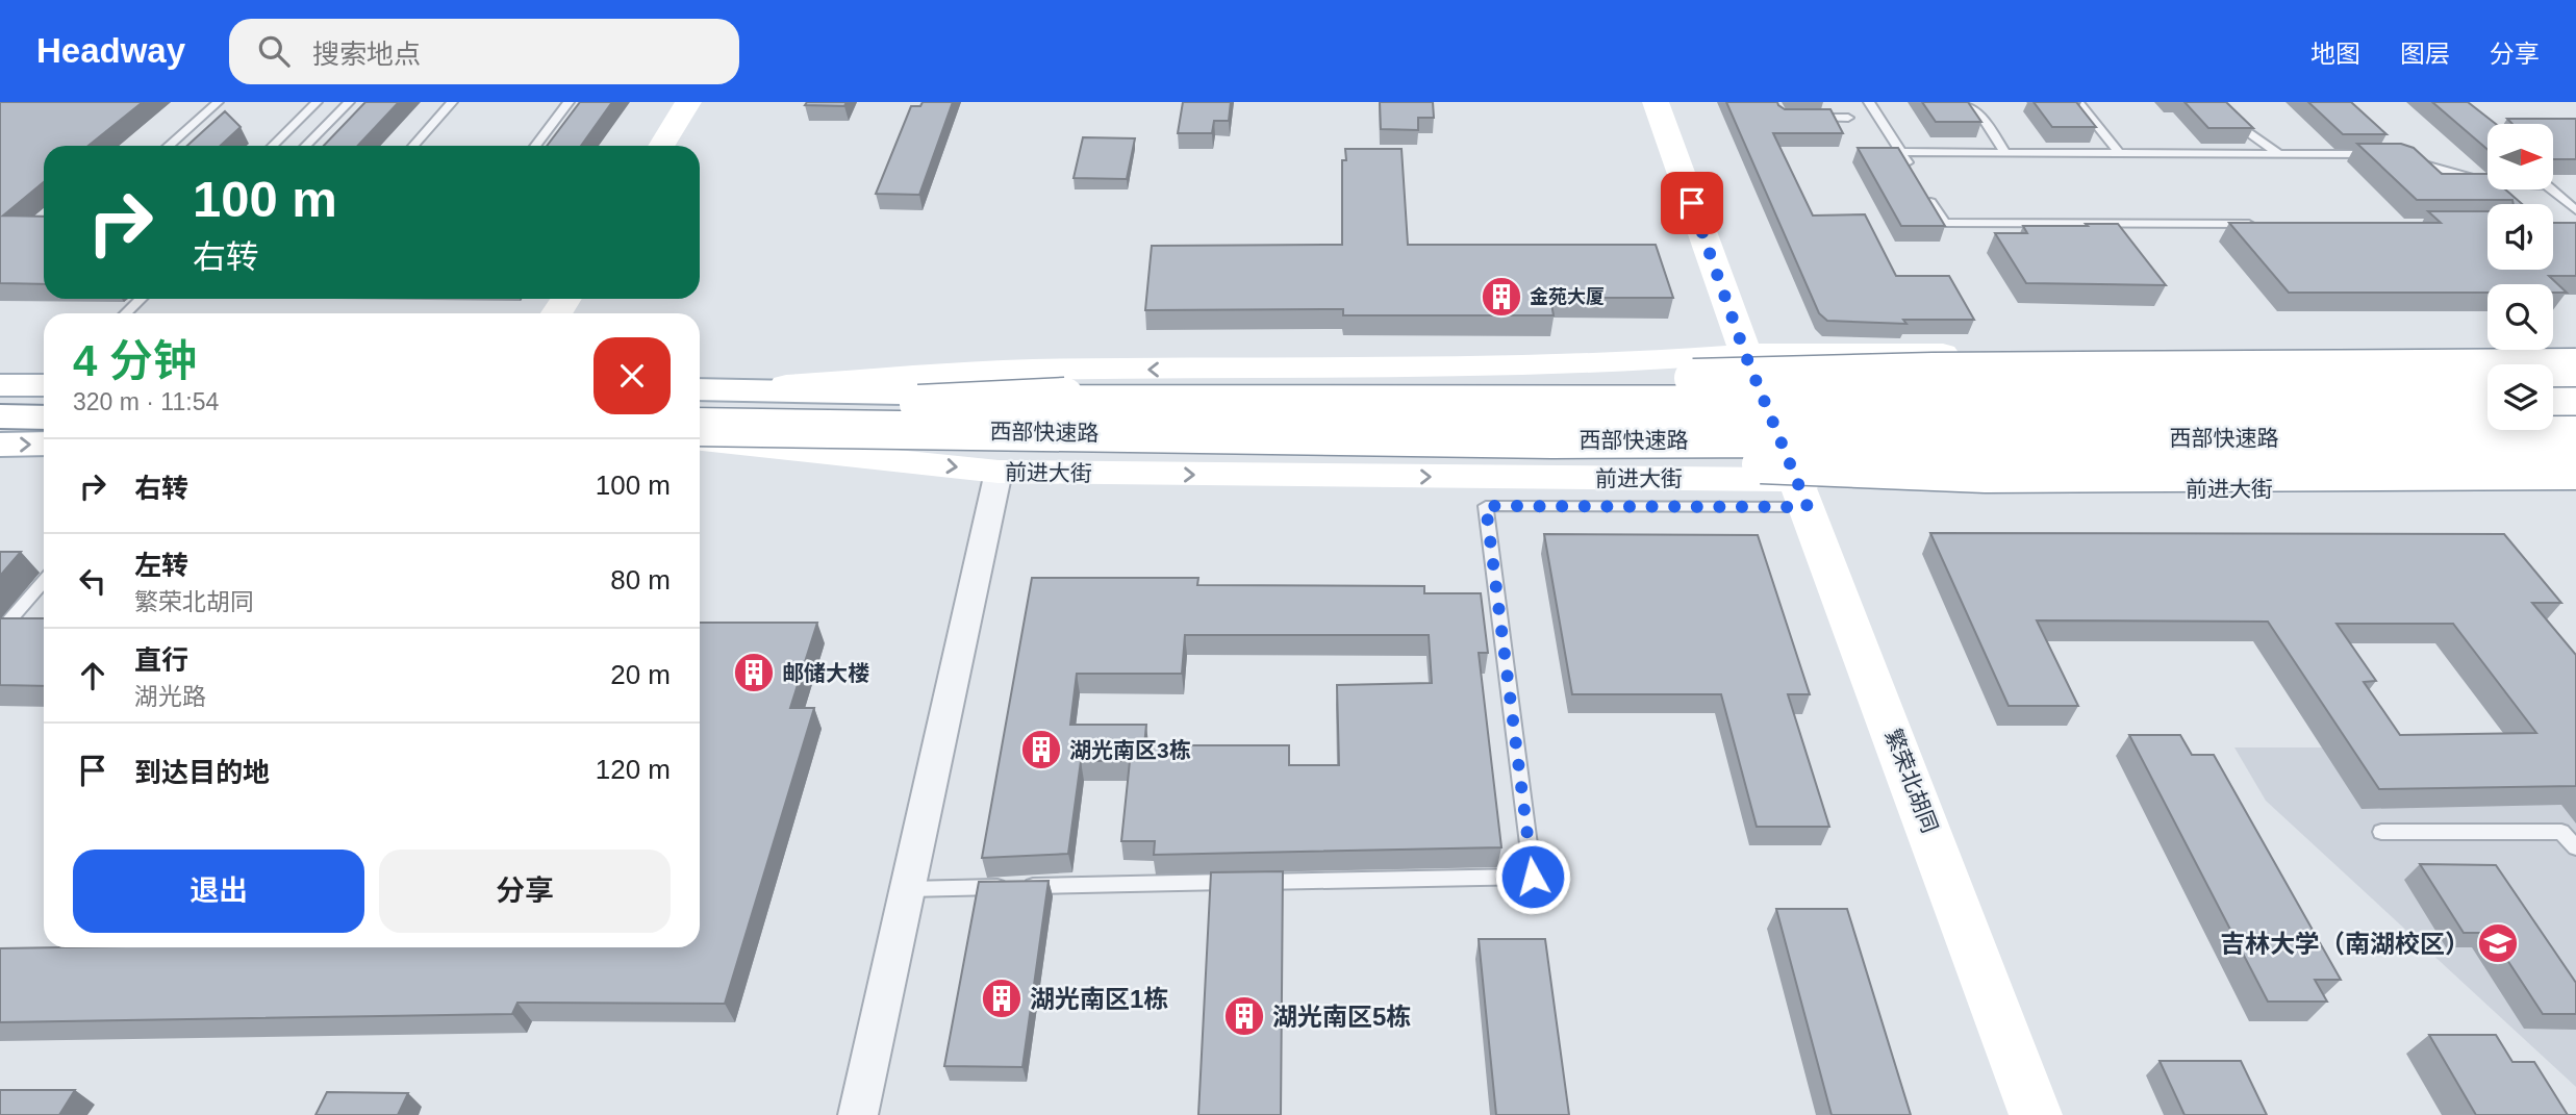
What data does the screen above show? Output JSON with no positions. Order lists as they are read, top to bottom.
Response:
{
  "streets": {
    "main road": ["西部快速路", "前进大街", "繁荣北胡同"]
  },
  "crossings": [
    ["前进大街", "繁荣北胡同"]
  ],
  "places": {
    "building": [
      "金苑大厦",
      "邮储大楼",
      "湖光南区3栋",
      "湖光南区1栋",
      "湖光南区5栋"
    ],
    "school or university": ["吉林大学（南湖校区）"]
  },
  "north": "right",
  "page": {
    "header": "Headway",
    "search": "搜索地点",
    "nav": ["地图", "图层", "分享"],
    "turn": ["100 m", "右转"],
    "heading": ["4 分钟", "320 m · 11:54"],
    "list": [
      {
        "name": "右转",
        "value": "100 m"
      },
      {
        "name": "左转",
        "note": "繁荣北胡同",
        "value": "80 m"
      },
      {
        "name": "直行",
        "note": "湖光路",
        "value": "20 m"
      },
      {
        "name": "到达目的地",
        "value": "120 m"
      }
    ],
    "buttons": ["退出", "分享"]
  }
}
